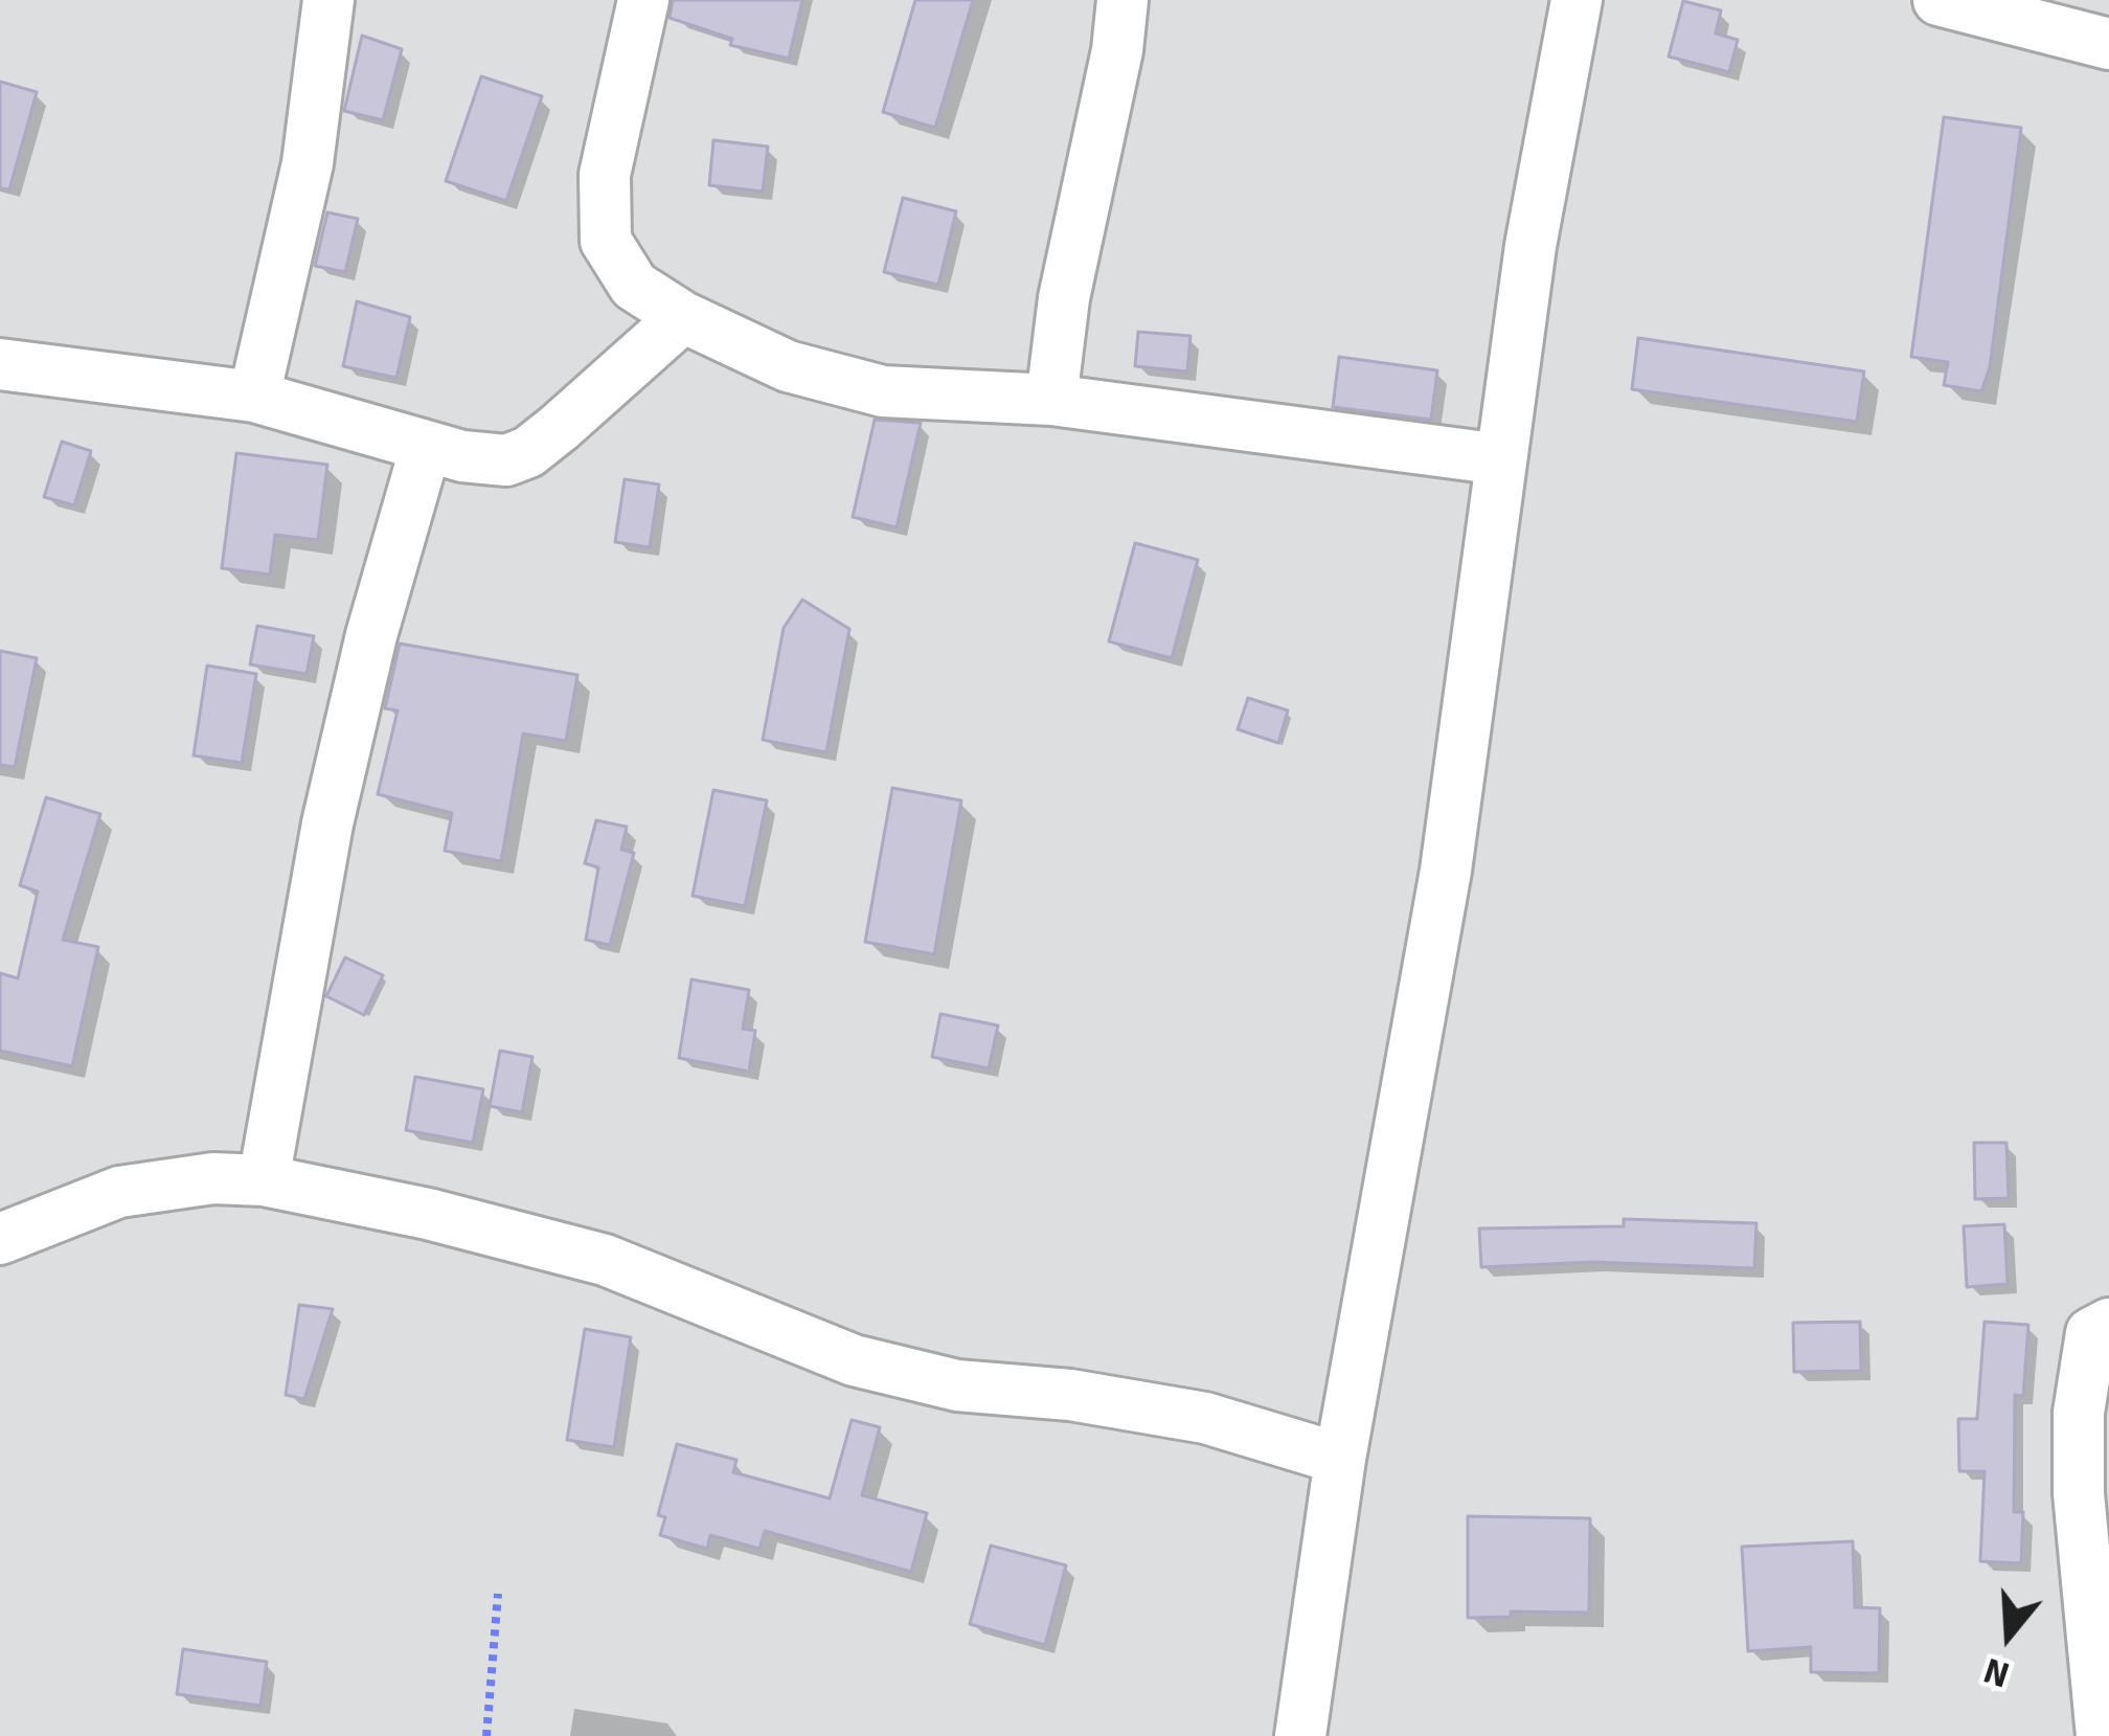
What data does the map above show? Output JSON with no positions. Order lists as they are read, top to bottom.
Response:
{
  "north": "bottom"
}
